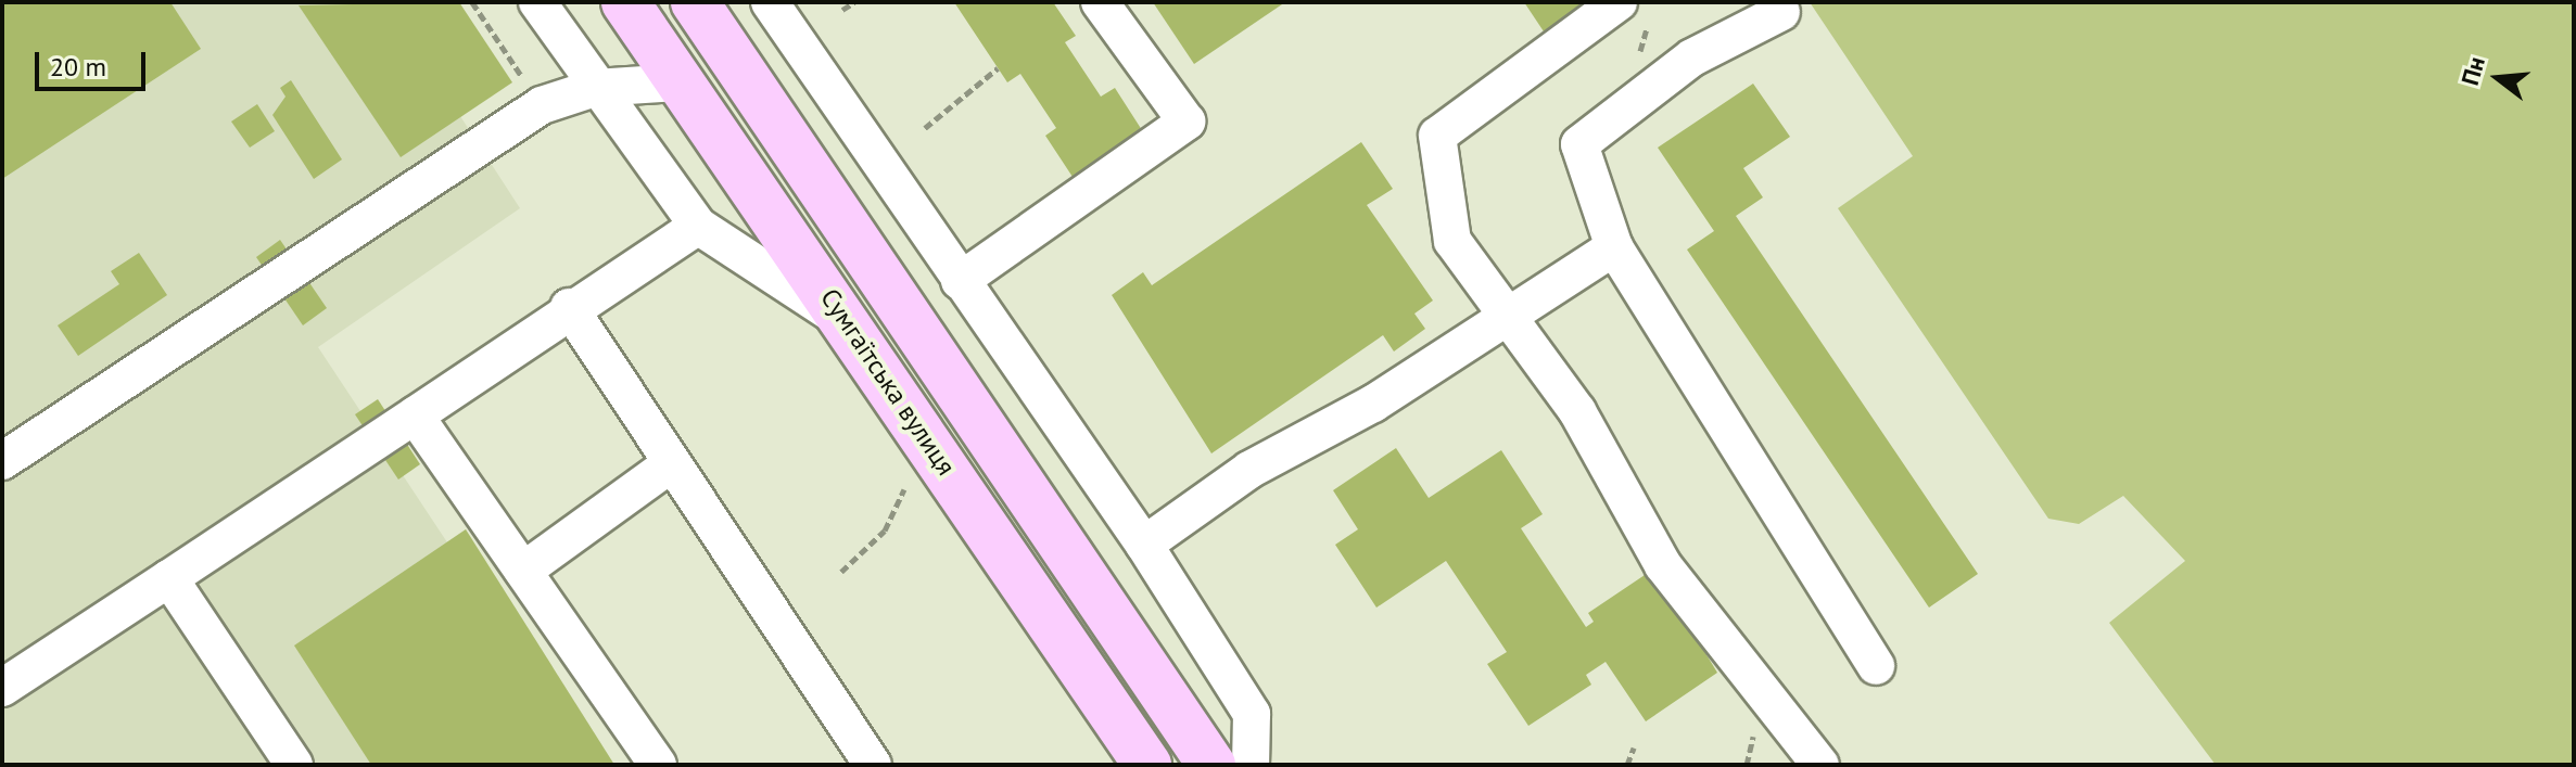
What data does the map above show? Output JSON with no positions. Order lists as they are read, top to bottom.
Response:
{
  "streets": {
    "main road": ["Сумгаїтська вулиця"]
  },
  "scale_bar": "20 m",
  "north": "left"
}
